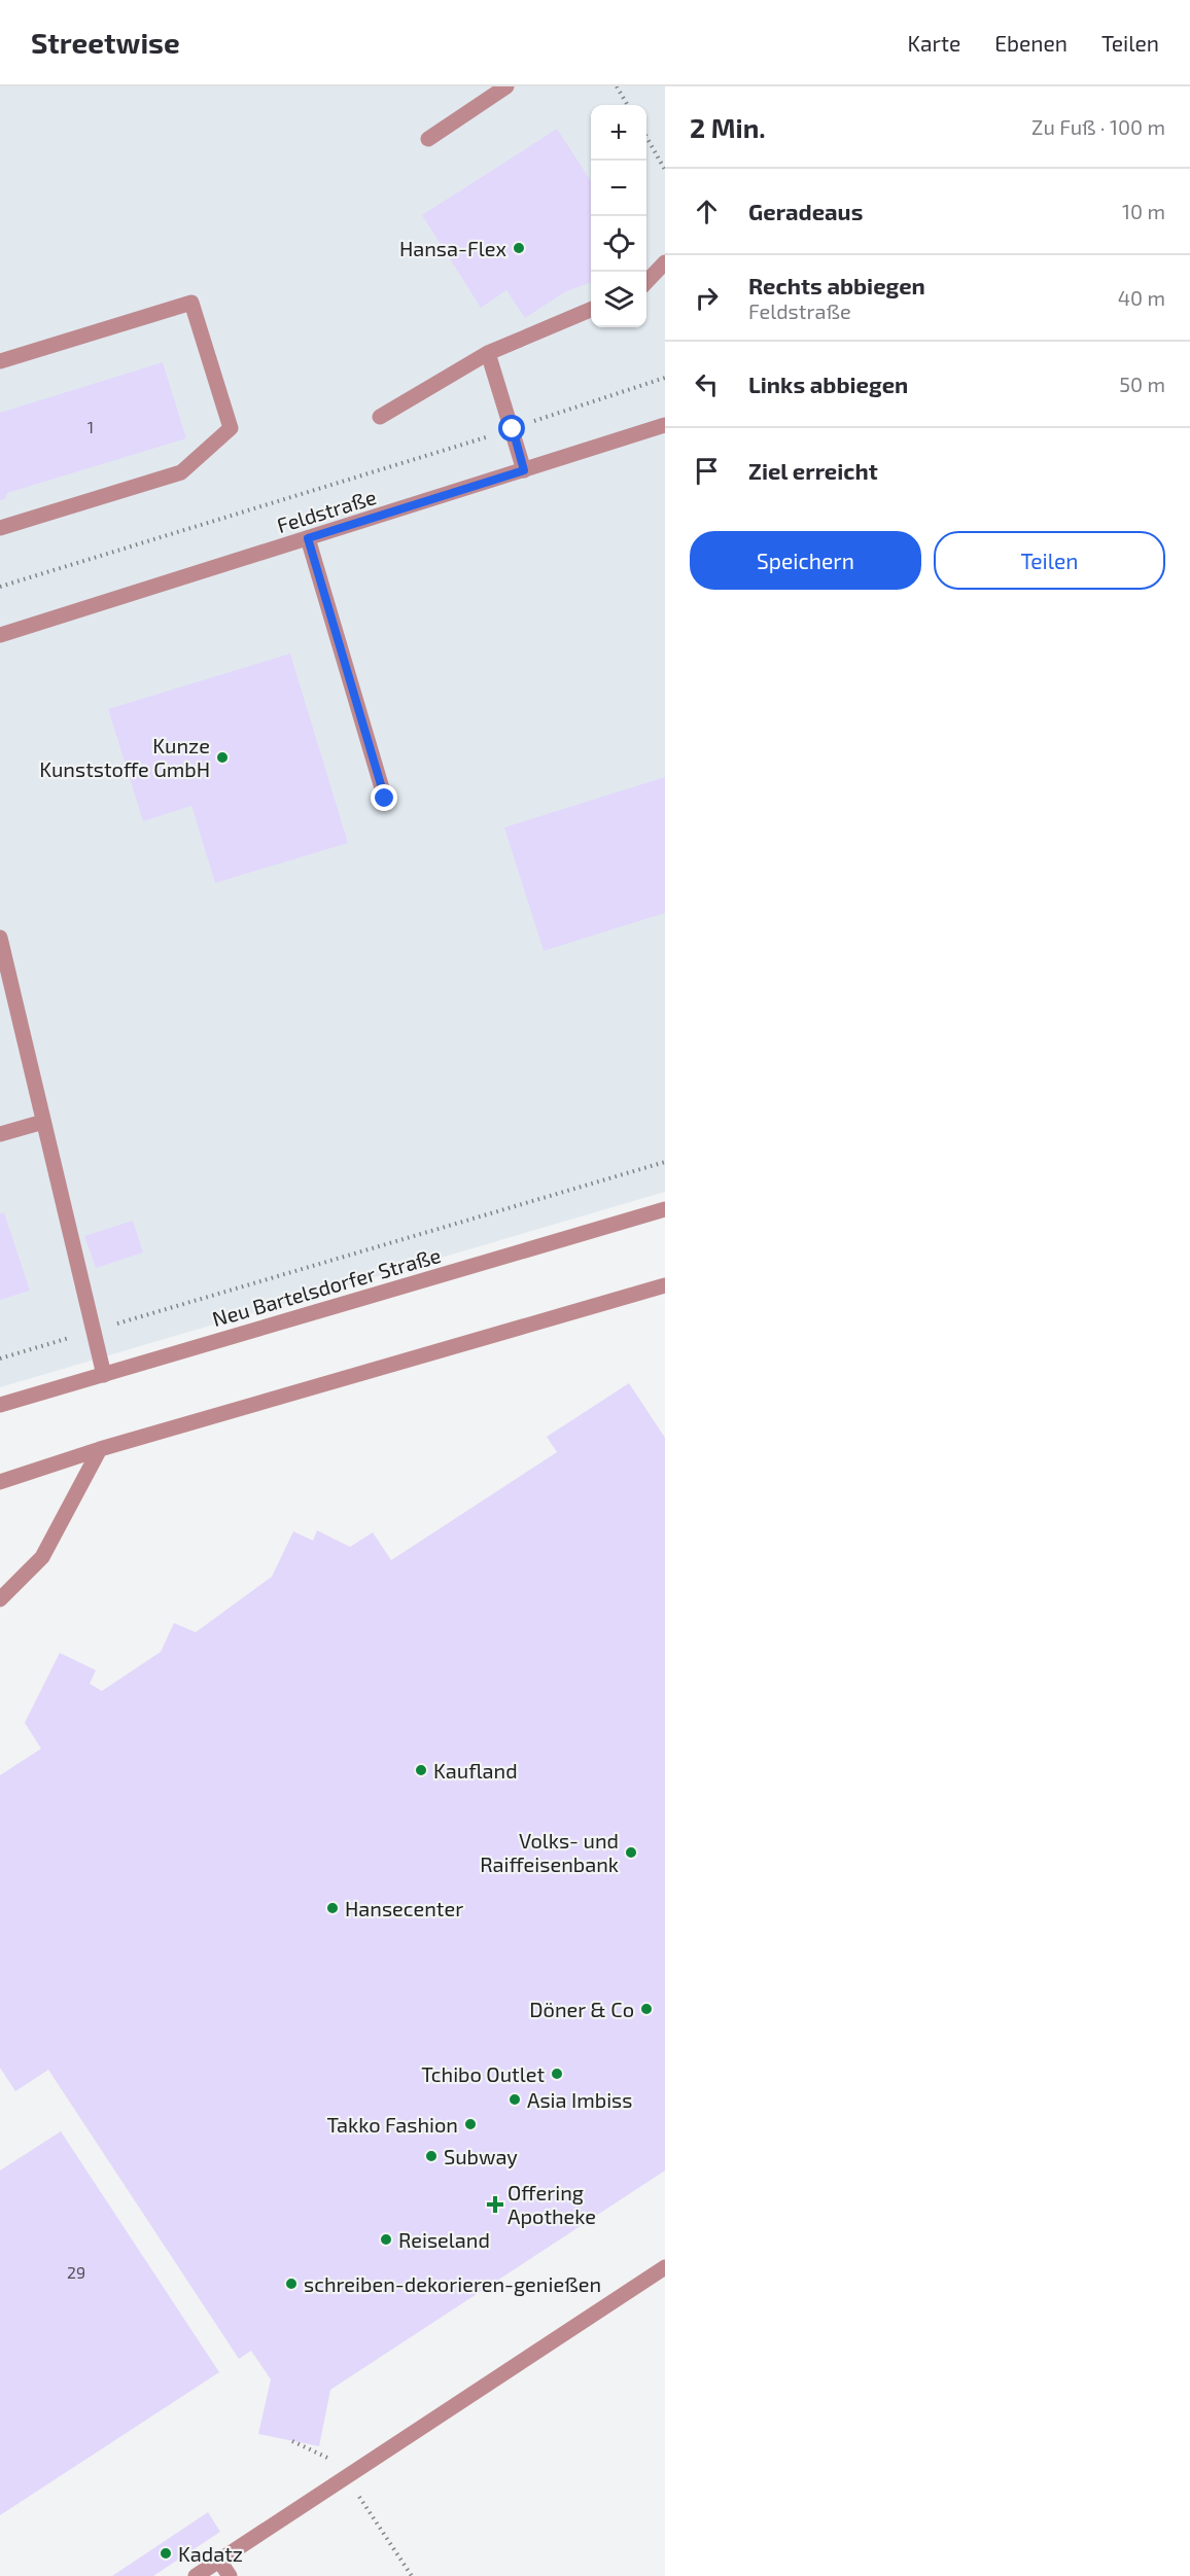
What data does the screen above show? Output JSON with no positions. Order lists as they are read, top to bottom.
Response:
{
  "streets": {
    "street": ["Feldstraße", "Neu Bartelsdorfer Straße"]
  },
  "places": {
    "other": [
      "Hansa-Flex",
      "Kunze Kunststoffe GmbH",
      "Kaufland",
      "Volks- und Raiffeisenbank",
      "Hansecenter",
      "Döner & Co",
      "Tchibo Outlet",
      "Asia Imbiss",
      "Takko Fashion",
      "Subway",
      "Reiseland",
      "schreiben-dekorieren-genießen",
      "Kadatz"
    ],
    "health": ["Offering Apotheke"]
  },
  "house_numbers": ["1", "29"],
  "page": {
    "header": "Streetwise",
    "nav": ["Karte", "Ebenen", "Teilen"],
    "heading": ["2 Min.", "Zu Fuß · 100 m"],
    "map_buttons": ["+", "−"],
    "list": [
      ["Geradeaus", "10 m"],
      ["Rechts abbiegen", "Feldstraße", "40 m"],
      ["Links abbiegen", "50 m"],
      "Ziel erreicht"
    ],
    "buttons": ["Speichern", "Teilen"]
  }
}
